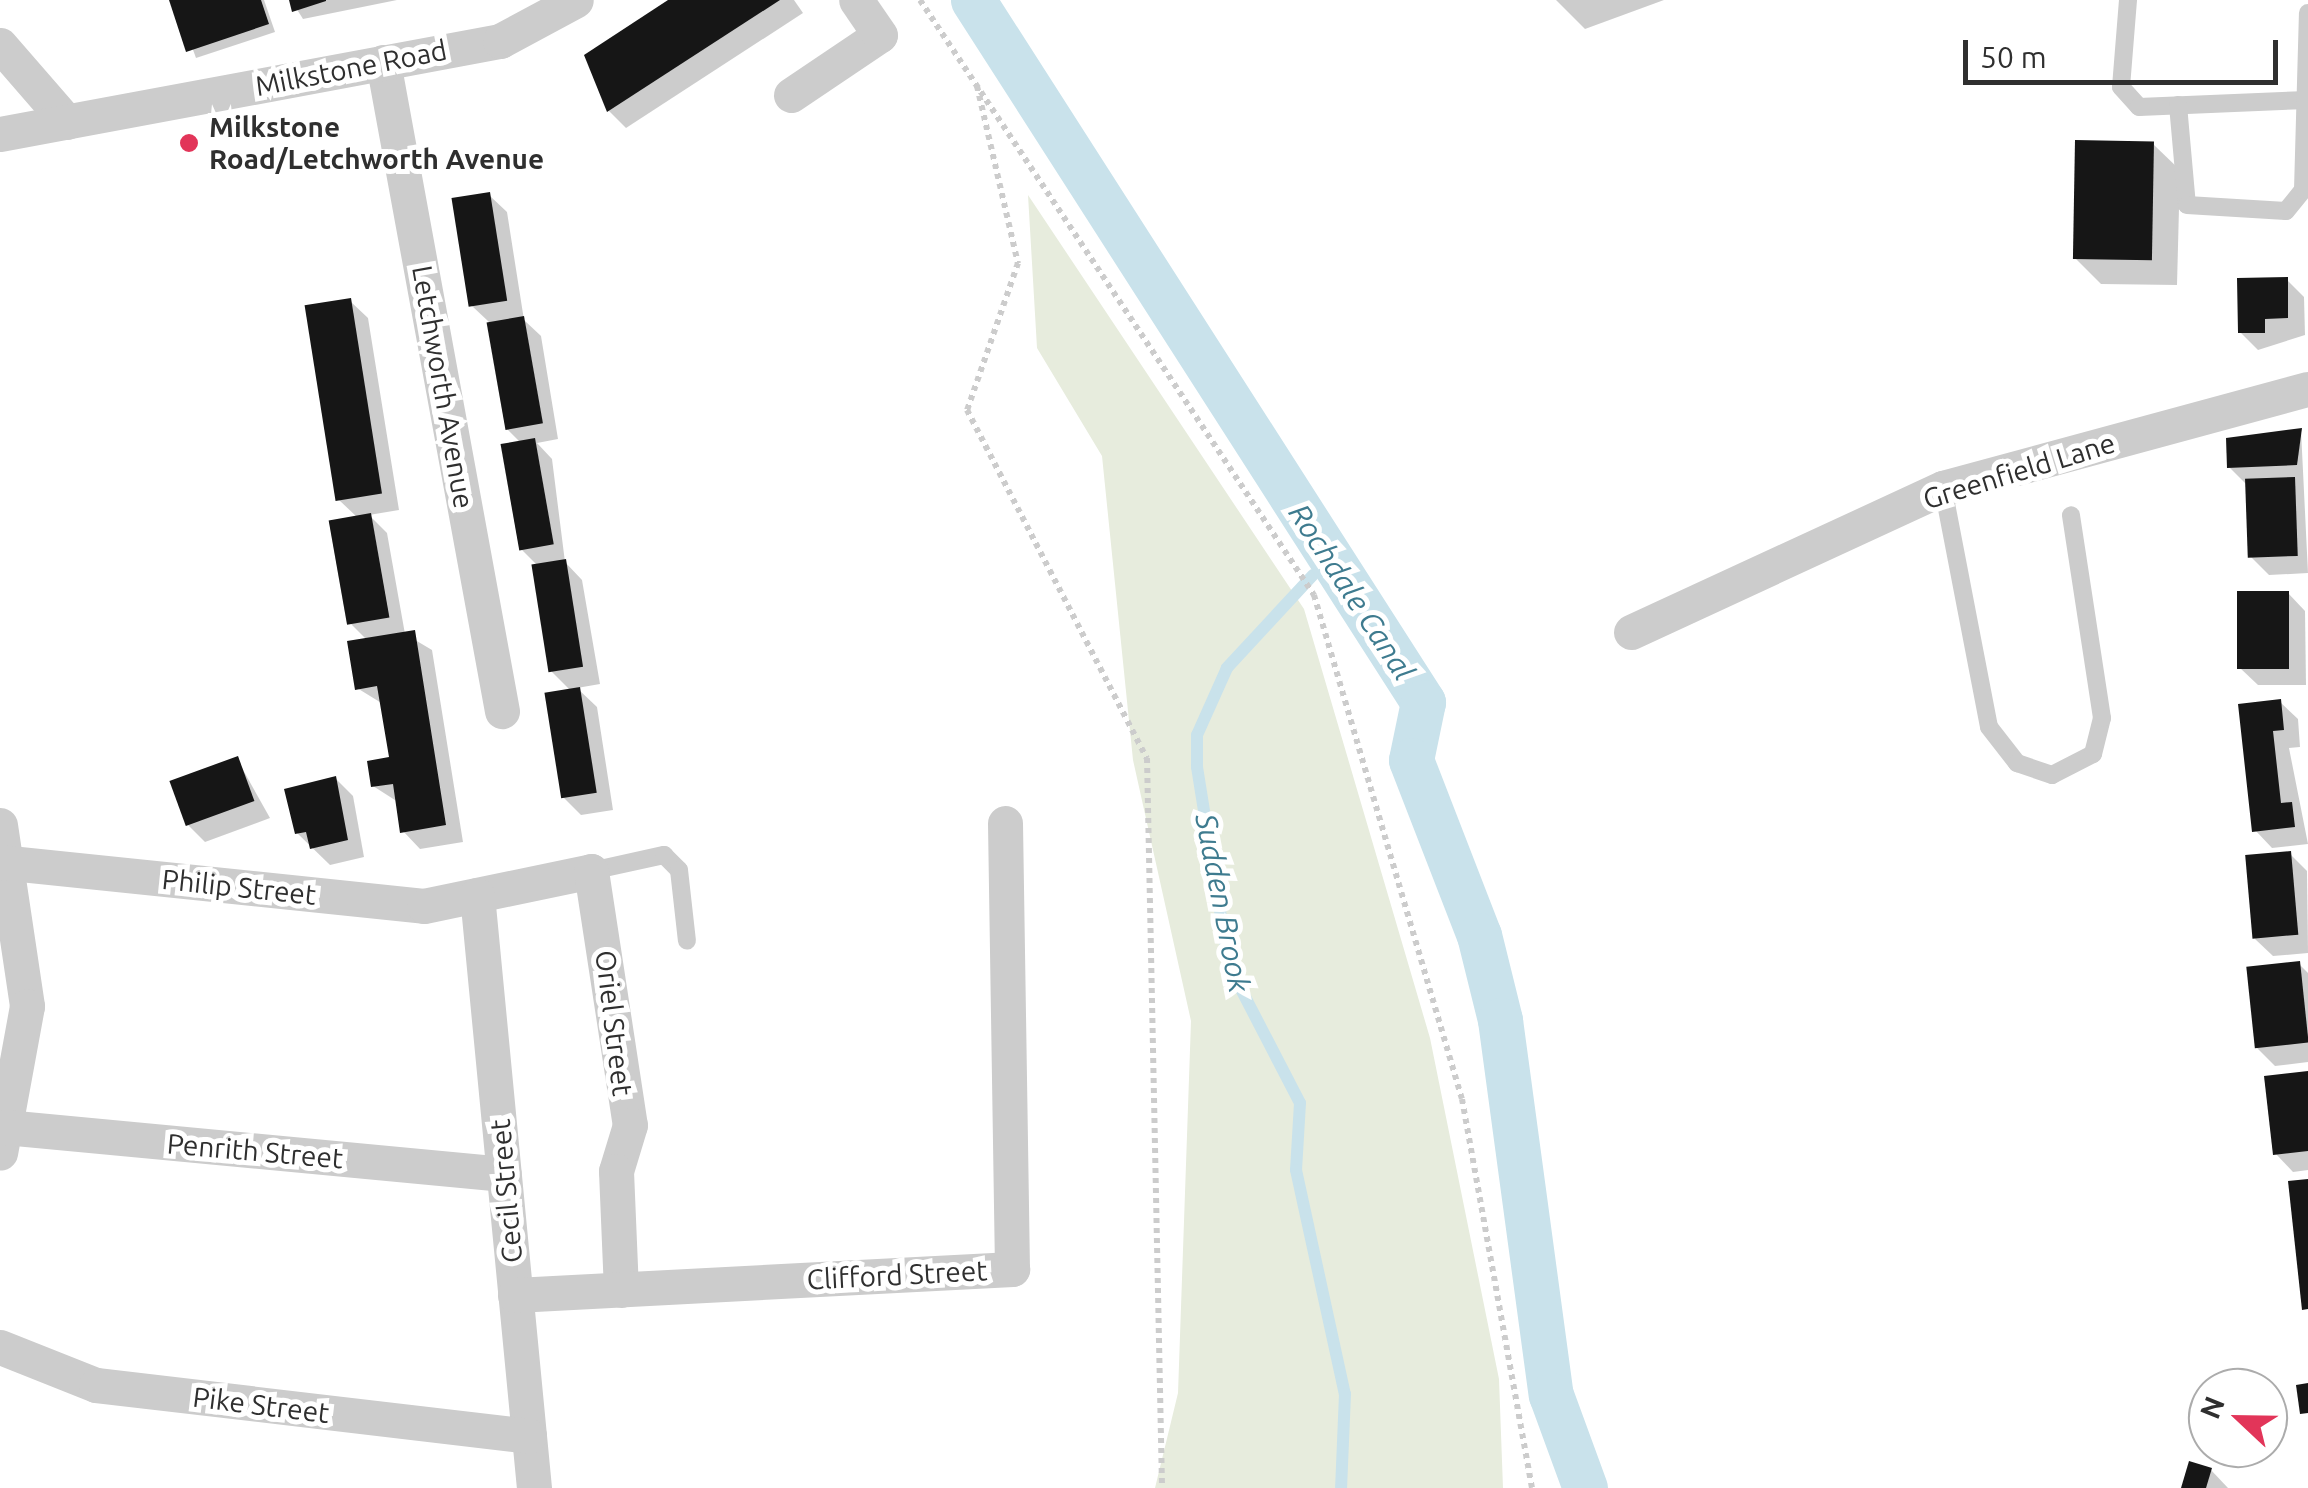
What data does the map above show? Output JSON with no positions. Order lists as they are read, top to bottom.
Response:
{
  "streets": {
    "street": [
      "Milkstone Road",
      "Letchworth Avenue",
      "Greenfield Lane",
      "Philip Street",
      "Oriel Street",
      "Penrith Street",
      "Cecil Street",
      "Clifford Street",
      "Pike Street"
    ]
  },
  "crossings": [
    ["Milkstone Road", "Letchworth Avenue"],
    ["Philip Street", "Cecil Street"],
    ["Oriel Street", "Clifford Street"],
    ["Penrith Street", "Cecil Street"],
    ["Cecil Street", "Clifford Street"],
    ["Cecil Street", "Pike Street"]
  ],
  "water": ["Rochdale Canal", "Sudden Brook"],
  "places": ["Milkstone Road/Letchworth Avenue"],
  "scale_bar": "50 m",
  "north": "left"
}
